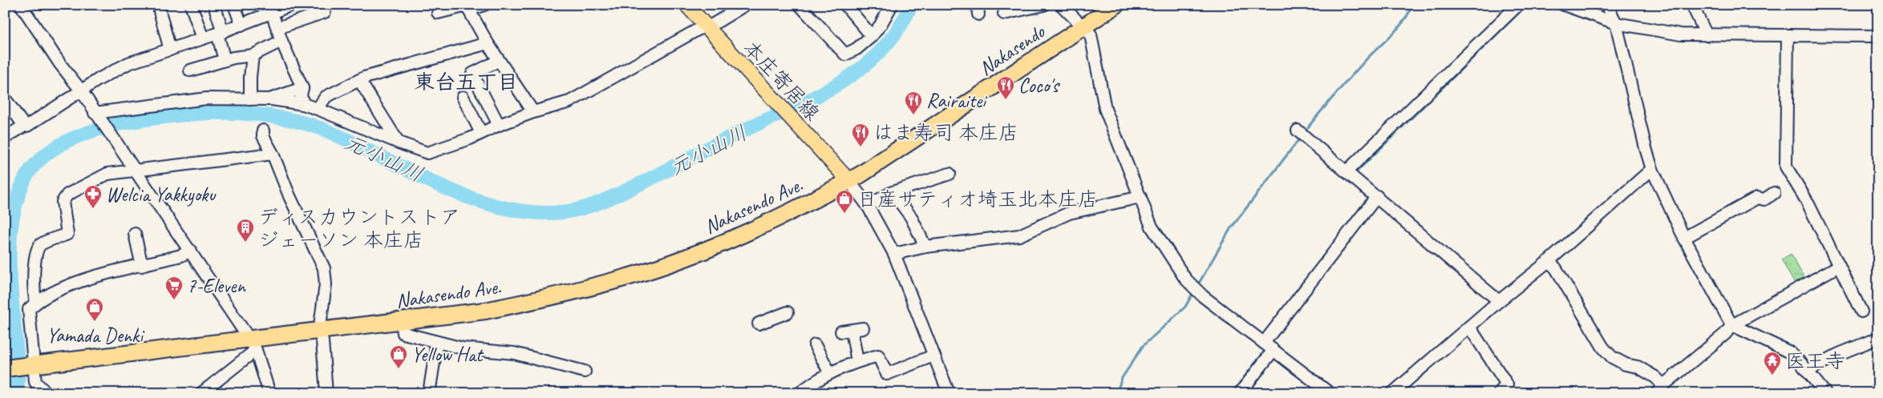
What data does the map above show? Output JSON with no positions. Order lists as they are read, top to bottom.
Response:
{
  "streets": {
    "highway": ["Nakasendo", "Nakasendo Ave."],
    "main road": ["本庄寄居線"]
  },
  "crossings": [
    ["Nakasendo", "本庄寄居線"],
    ["Nakasendo", "Nakasendo Ave."],
    ["本庄寄居線", "Nakasendo Ave."]
  ],
  "districts": ["東台五丁目"],
  "water": ["元小山川"],
  "places": {
    "restaurant": ["Coco's", "Rairaitei", "はま寿司 本庄店"],
    "pharmacy": ["Welcia Yakkyoku"],
    "shop": ["日産サティオ埼玉北本庄店", "Yamada Denki", "Yellow Hat"],
    "building": ["ディスカウントストア ジェーソン 本庄店"],
    "supermarket": ["7-Eleven"],
    "temple": ["医王寺"]
  }
}
